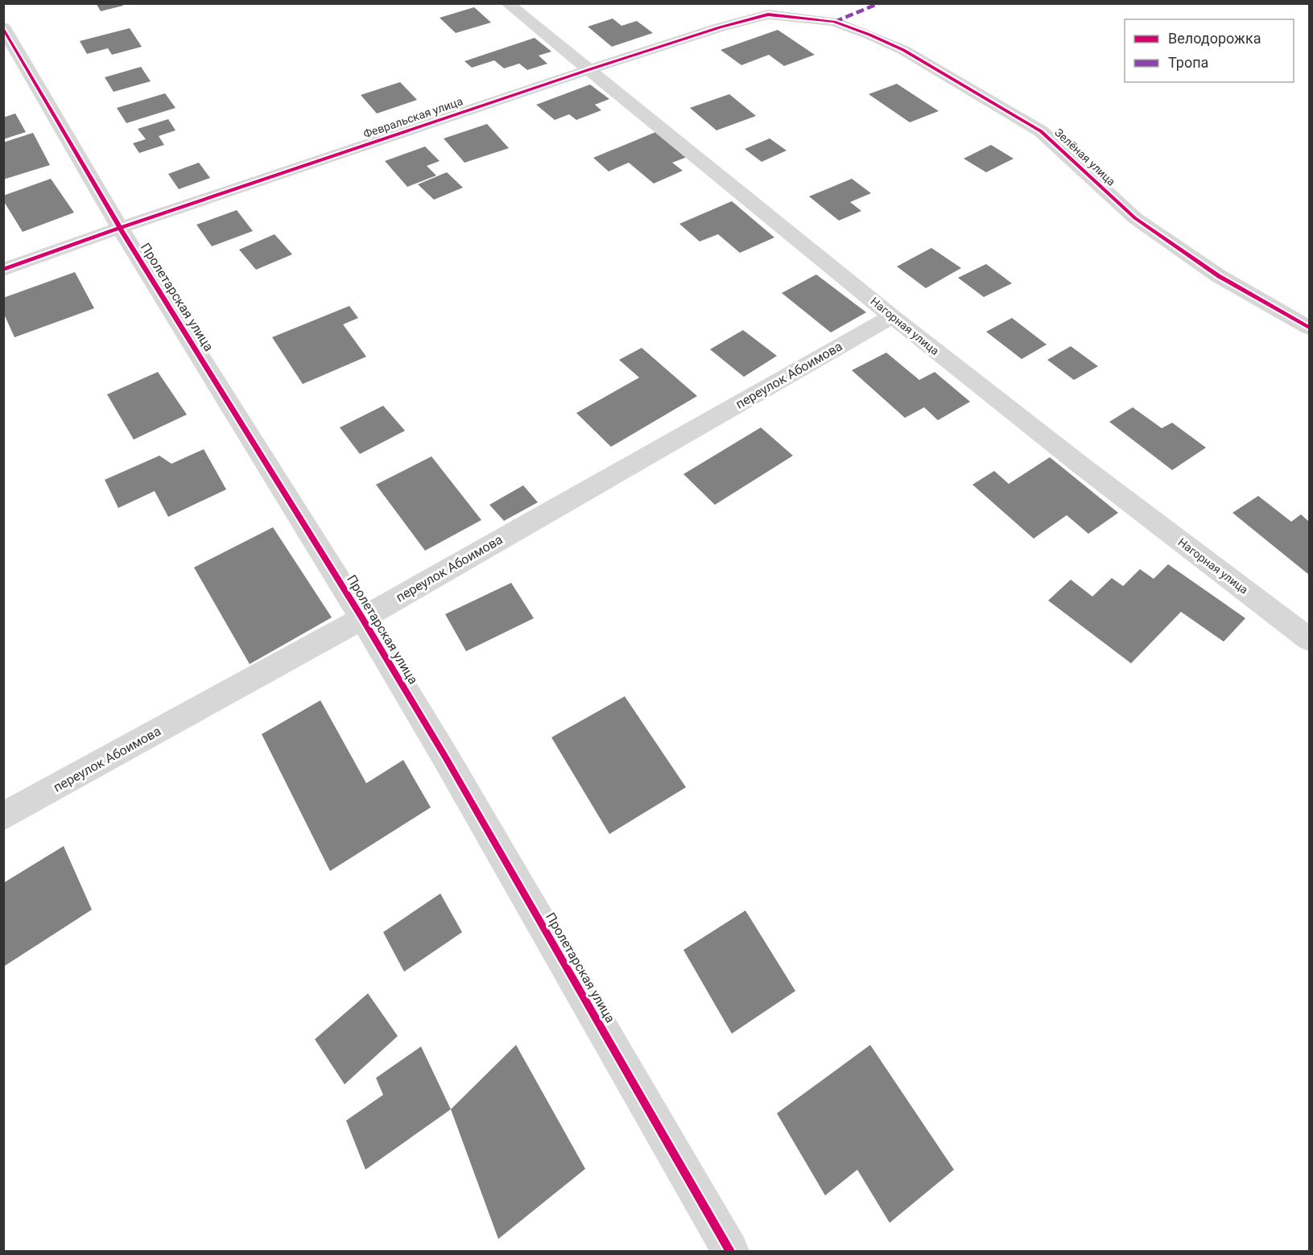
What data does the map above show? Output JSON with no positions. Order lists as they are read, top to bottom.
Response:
{
  "streets": {
    "street": [
      "Февральская улица",
      "Зелёная улица",
      "Пролетарская улица",
      "Нагорная улица",
      "переулок Абоимова"
    ]
  },
  "crossings": [
    ["Февральская улица", "Зелёная улица"],
    ["Февральская улица", "Пролетарская улица"],
    ["Февральская улица", "Нагорная улица"],
    ["Пролетарская улица", "переулок Абоимова"],
    ["Нагорная улица", "переулок Абоимова"]
  ],
  "legend": ["Велодорожка", "Тропа"]
}
